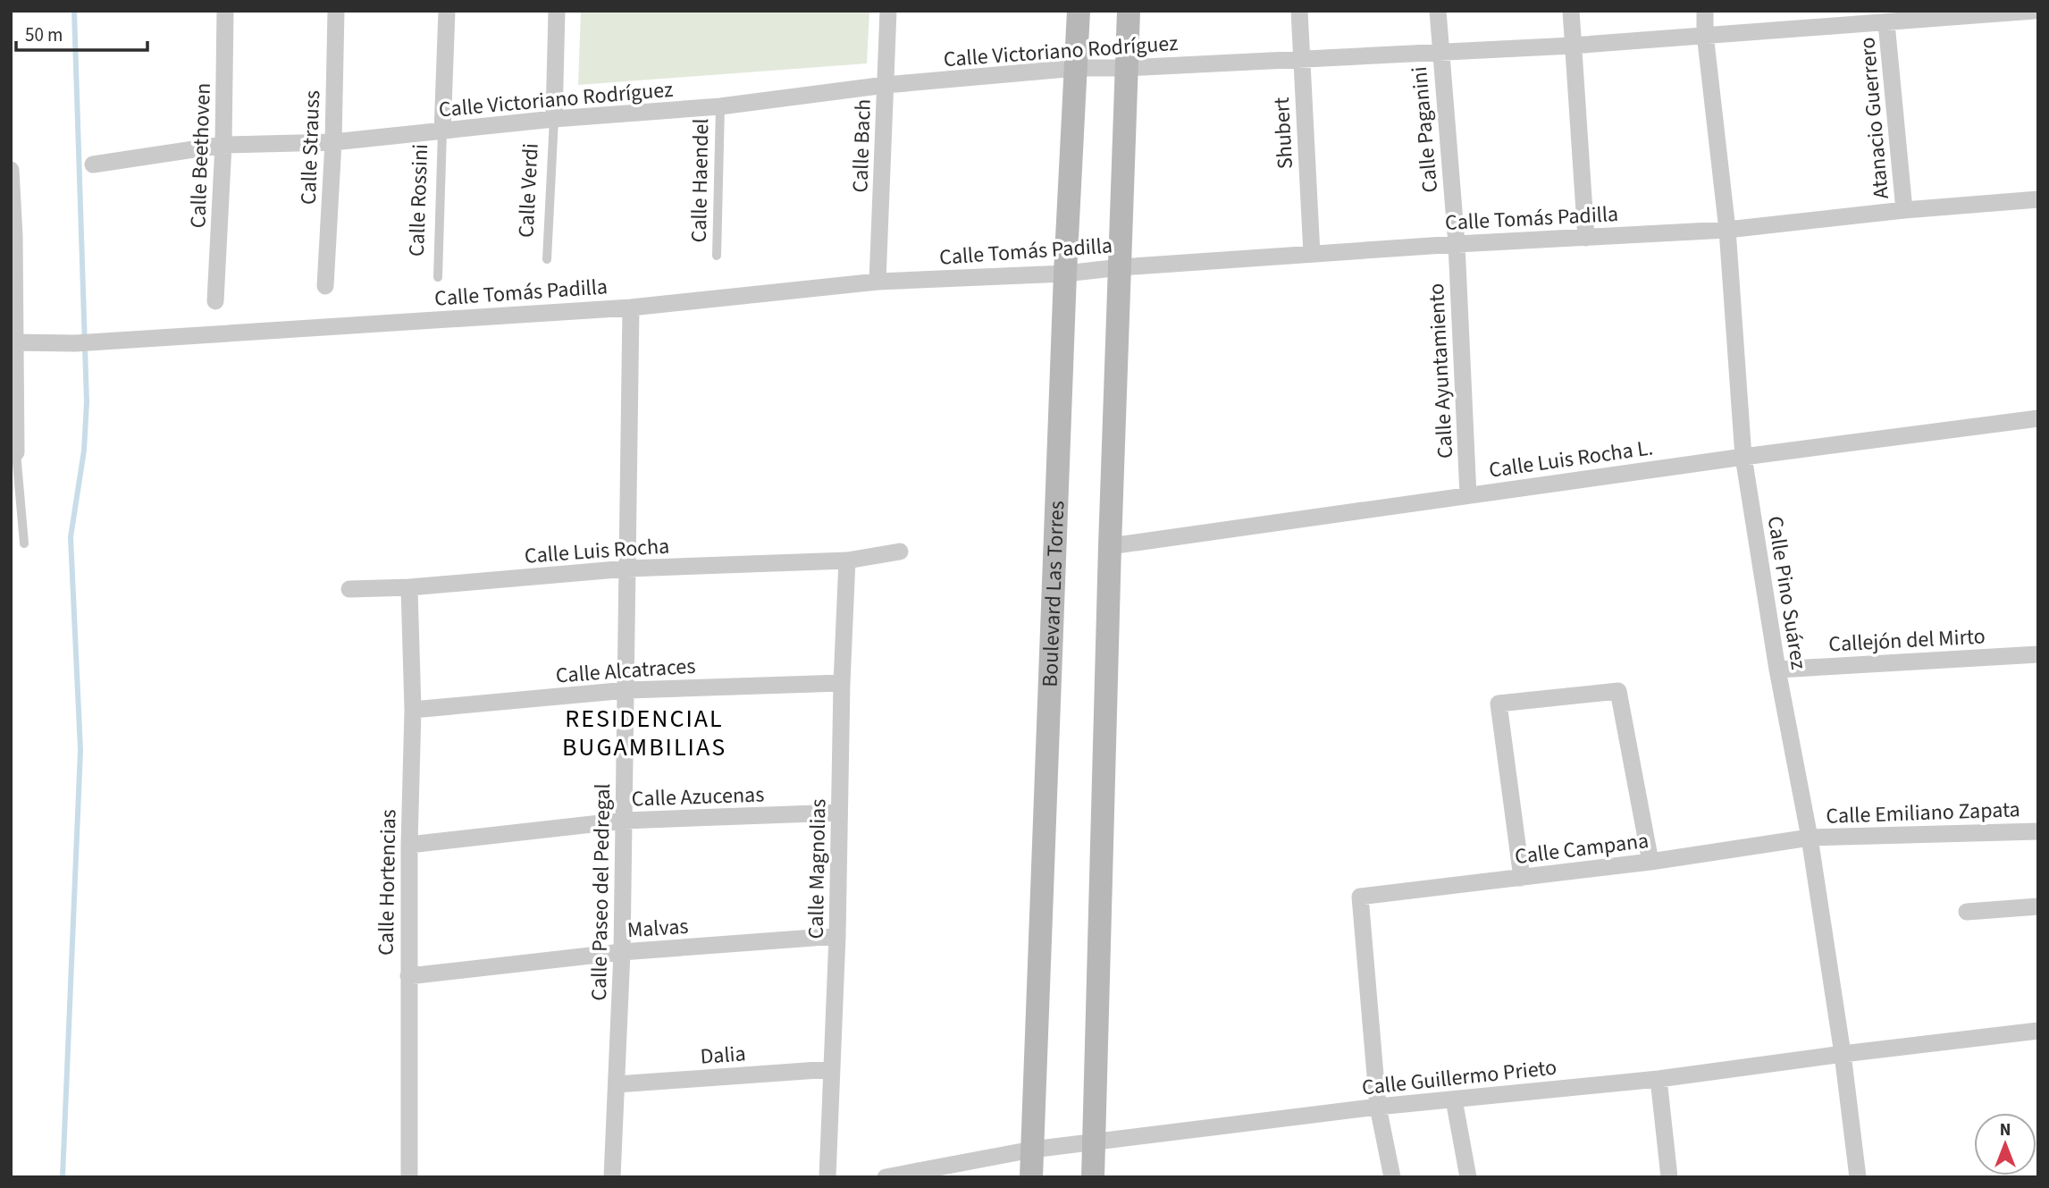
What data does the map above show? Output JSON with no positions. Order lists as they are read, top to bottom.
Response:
{
  "streets": {
    "street": [
      "Calle Victoriano Rodríguez",
      "Atanacio Guerrero",
      "Calle Paganini",
      "Shubert",
      "Calle Bach",
      "Calle Strauss",
      "Calle Beethoven",
      "Calle Verdi",
      "Calle Rossini",
      "Calle Tomás Padilla",
      "Calle Ayuntamiento",
      "Calle Luis Rocha L.",
      "Calle Luis Rocha",
      "Calle Pino Suárez",
      "Boulevard Las Torres",
      "Callejón del Mirto",
      "Calle Alcatraces",
      "Calle Azucenas",
      "Calle Emiliano Zapata",
      "Calle Campana",
      "Calle Magnolias",
      "Calle Hortencias",
      "Calle Paseo del Pedregal",
      "Malvas",
      "Dalia",
      "Calle Guillermo Prieto"
    ],
    "lane": ["Calle Haendel"]
  },
  "crossings": [
    ["Calle Victoriano Rodríguez", "Atanacio Guerrero"],
    ["Calle Victoriano Rodríguez", "Calle Paganini"],
    ["Calle Victoriano Rodríguez", "Shubert"],
    ["Calle Victoriano Rodríguez", "Calle Bach"],
    ["Calle Victoriano Rodríguez", "Calle Strauss"],
    ["Calle Victoriano Rodríguez", "Calle Beethoven"],
    ["Calle Victoriano Rodríguez", "Calle Haendel"],
    ["Calle Victoriano Rodríguez", "Calle Verdi"],
    ["Calle Victoriano Rodríguez", "Calle Rossini"],
    ["Calle Victoriano Rodríguez", "Calle Pino Suárez"],
    ["Calle Victoriano Rodríguez", "Boulevard Las Torres"],
    ["Atanacio Guerrero", "Calle Tomás Padilla"],
    ["Calle Paganini", "Calle Tomás Padilla"],
    ["Calle Paganini", "Calle Ayuntamiento"],
    ["Shubert", "Calle Tomás Padilla"],
    ["Calle Bach", "Calle Tomás Padilla"],
    ["Calle Tomás Padilla", "Calle Ayuntamiento"],
    ["Calle Tomás Padilla", "Calle Pino Suárez"],
    ["Calle Tomás Padilla", "Boulevard Las Torres"],
    ["Calle Tomás Padilla", "Calle Paseo del Pedregal"],
    ["Calle Ayuntamiento", "Calle Luis Rocha L."],
    ["Calle Luis Rocha L.", "Calle Pino Suárez"],
    ["Calle Luis Rocha", "Calle Magnolias"],
    ["Calle Luis Rocha", "Calle Hortencias"],
    ["Calle Luis Rocha", "Calle Paseo del Pedregal"],
    ["Calle Pino Suárez", "Callejón del Mirto"],
    ["Calle Pino Suárez", "Calle Emiliano Zapata"],
    ["Calle Pino Suárez", "Calle Campana"],
    ["Calle Pino Suárez", "Calle Guillermo Prieto"],
    ["Boulevard Las Torres", "Calle Guillermo Prieto"],
    ["Calle Alcatraces", "Calle Magnolias"],
    ["Calle Alcatraces", "Calle Hortencias"],
    ["Calle Alcatraces", "Calle Paseo del Pedregal"],
    ["Calle Azucenas", "Calle Magnolias"],
    ["Calle Azucenas", "Calle Hortencias"],
    ["Calle Azucenas", "Calle Paseo del Pedregal"],
    ["Calle Emiliano Zapata", "Calle Campana"],
    ["Calle Campana", "Calle Guillermo Prieto"],
    ["Calle Magnolias", "Malvas"],
    ["Calle Magnolias", "Dalia"],
    ["Calle Hortencias", "Malvas"],
    ["Calle Paseo del Pedregal", "Malvas"],
    ["Calle Paseo del Pedregal", "Dalia"]
  ],
  "districts": ["RESIDENCIAL BUGAMBILIAS"],
  "scale_bar": "50 m",
  "north": "top"
}
